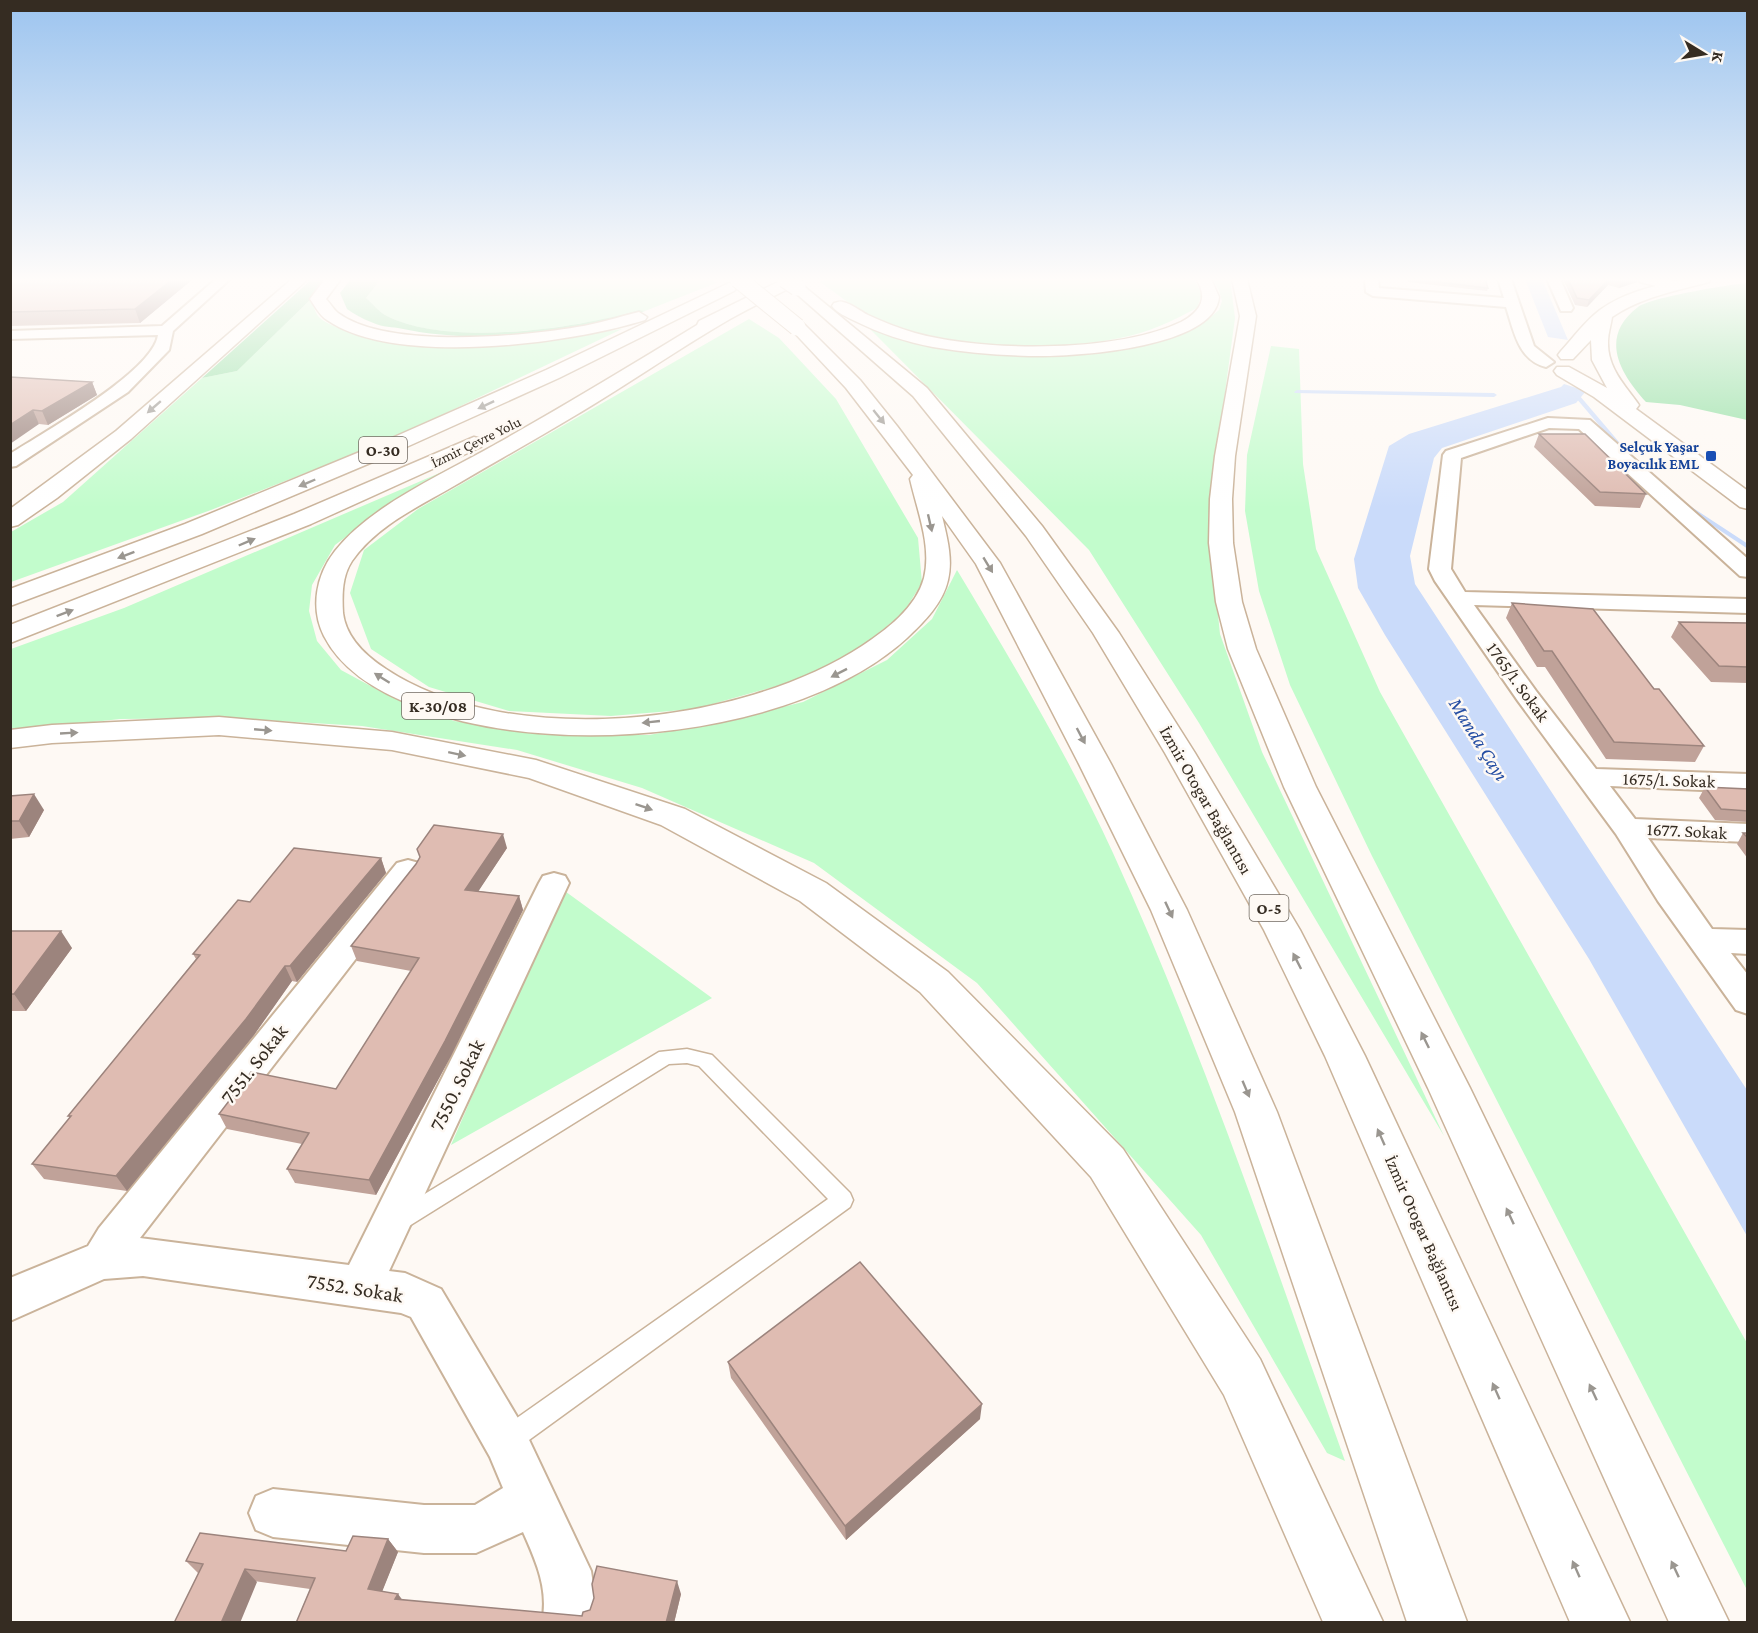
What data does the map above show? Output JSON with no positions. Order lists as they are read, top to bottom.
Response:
{
  "streets": {
    "main road": [
      "İzmir Çevre Yolu",
      "O-30",
      "K-30/08",
      "İzmir Otogar Bağlantısı",
      "O-5"
    ],
    "street": [
      "1765/1. Sokak",
      "1675/1. Sokak",
      "1677. Sokak",
      "7551. Sokak",
      "7550. Sokak",
      "7552. Sokak"
    ]
  },
  "crossings": [
    ["1765/1. Sokak", "1675/1. Sokak"],
    ["1765/1. Sokak", "1677. Sokak"],
    ["7551. Sokak", "7552. Sokak"],
    ["7550. Sokak", "7552. Sokak"]
  ],
  "water": ["Manda Çayı"],
  "places": {
    "transit": ["Selçuk Yaşar Boyacılık EML"]
  },
  "north": "right"
}
